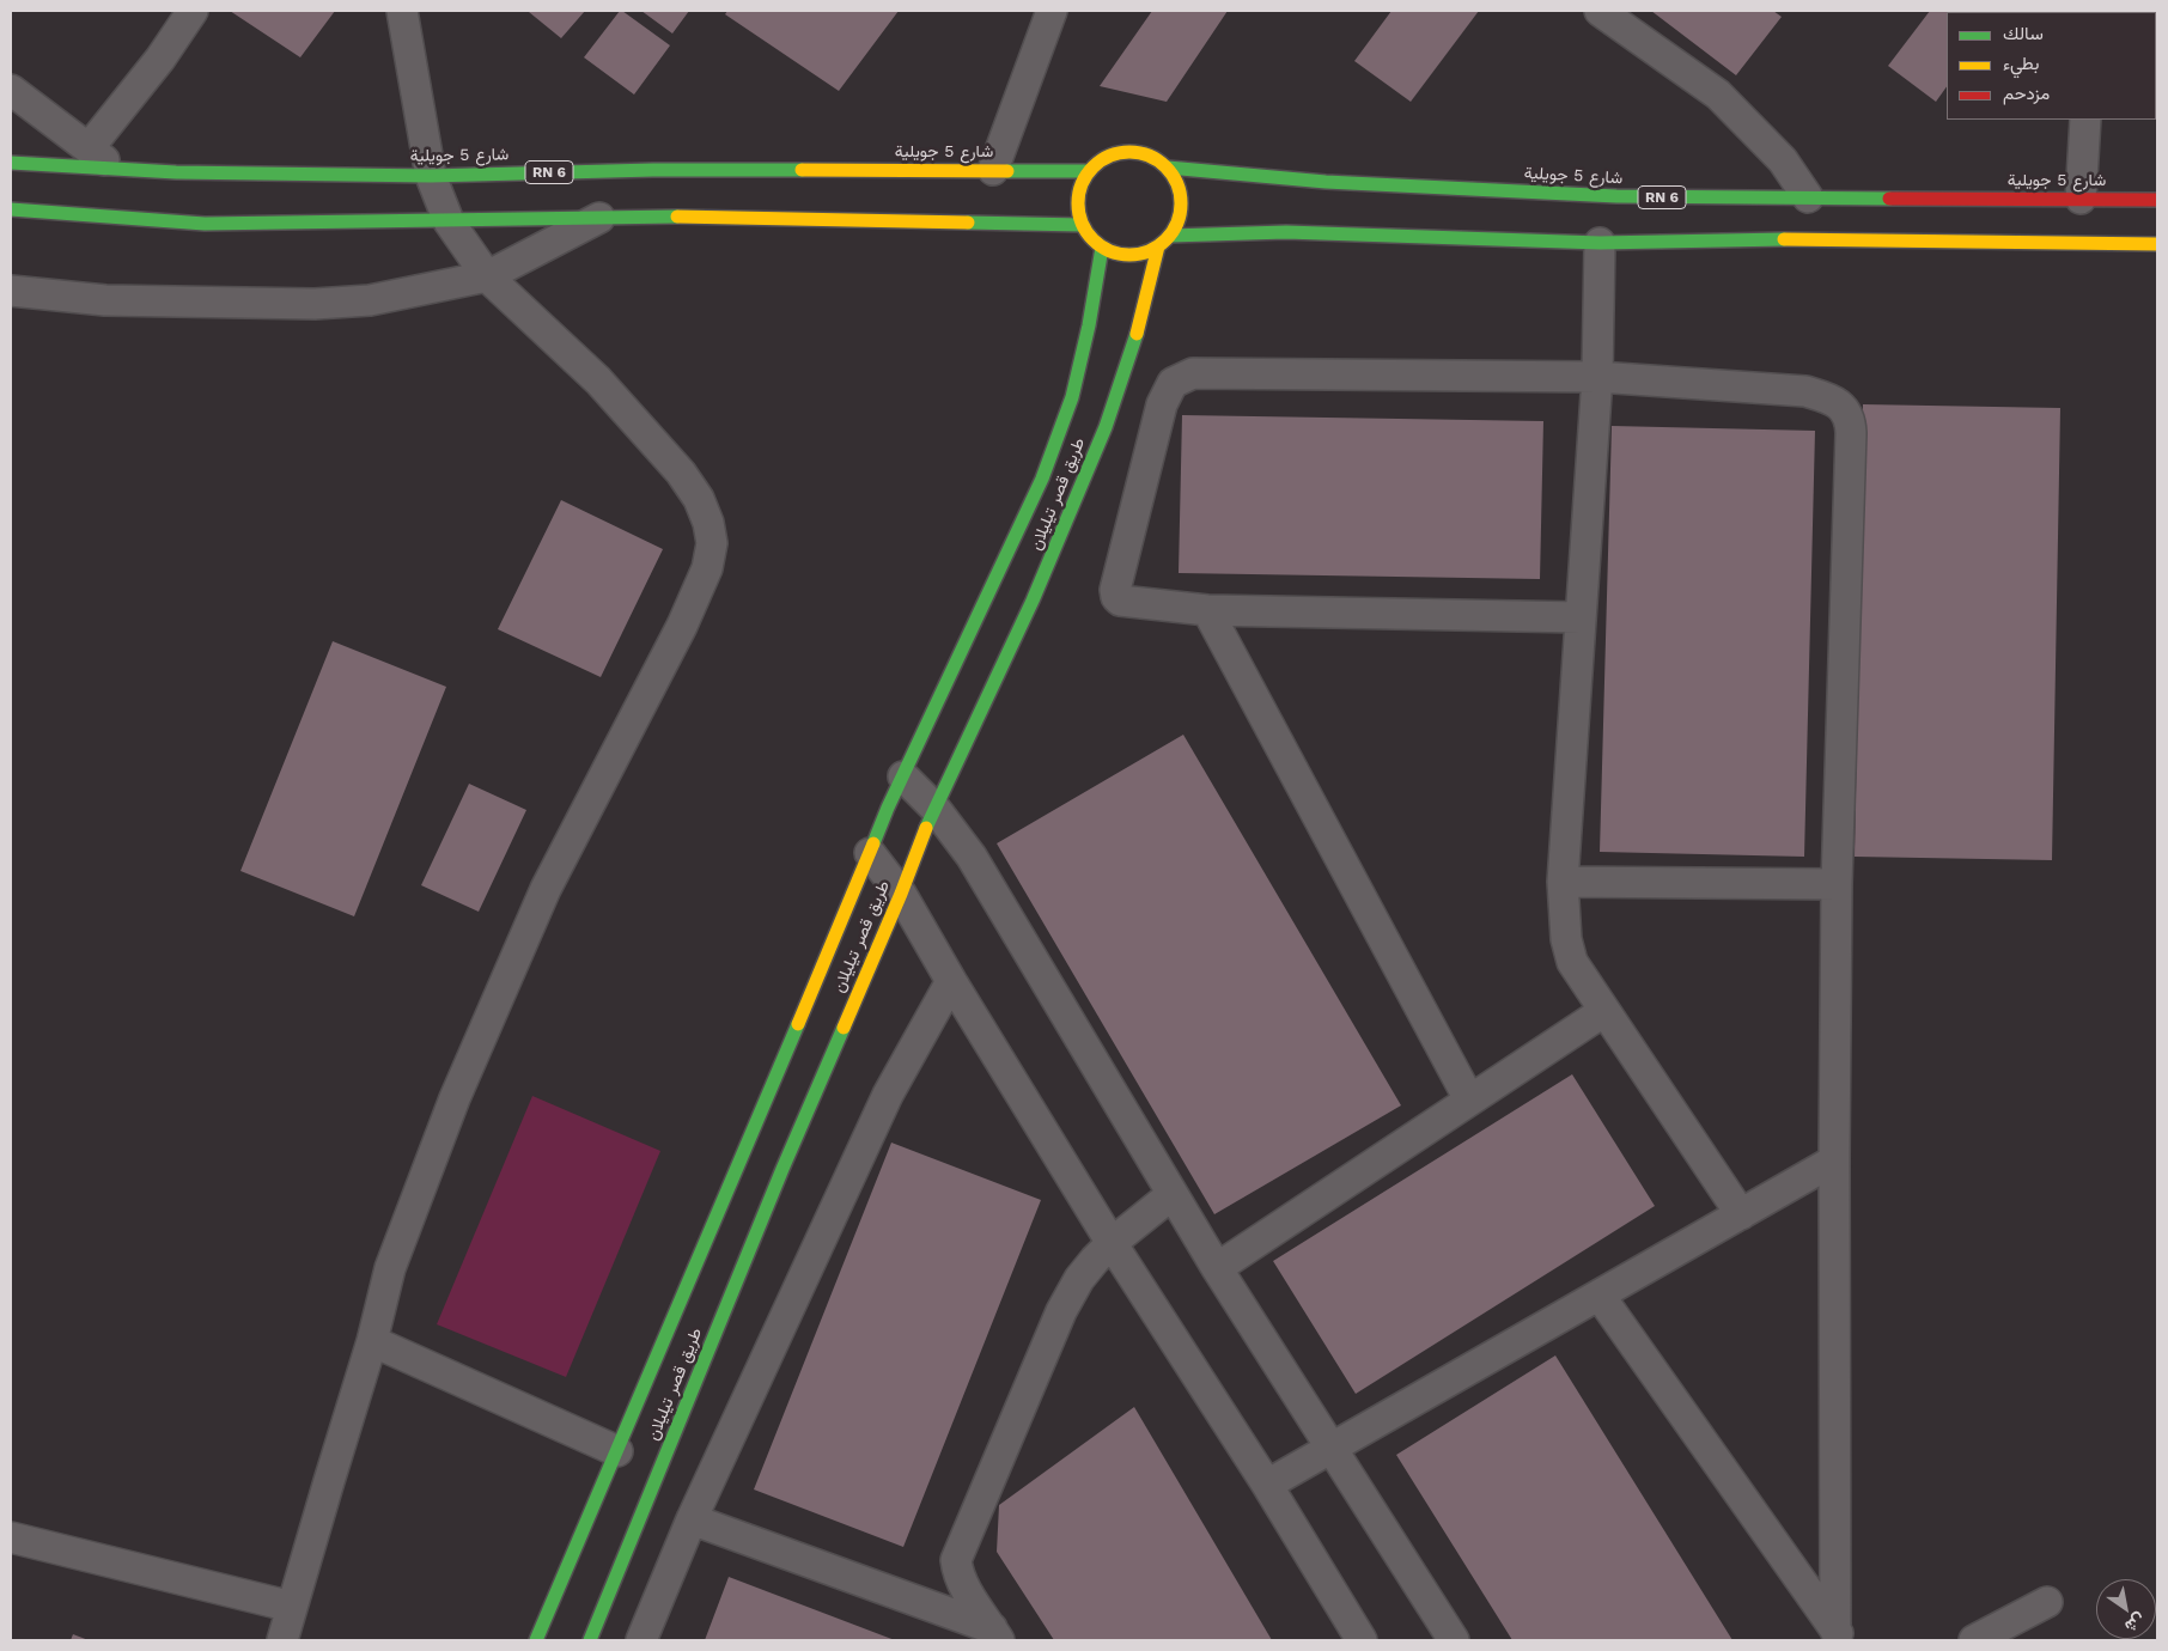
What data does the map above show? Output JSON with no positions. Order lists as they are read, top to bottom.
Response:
{
  "streets": {
    "main road": ["شارع 5 جويلية", "RN 6", "طريق قصر تيليلان"]
  },
  "crossings": [
    ["شارع 5 جويلية", "طريق قصر تيليلان"]
  ],
  "legend": ["سالك", "بطيء", "مزدحم"],
  "north": "bottom right"
}
